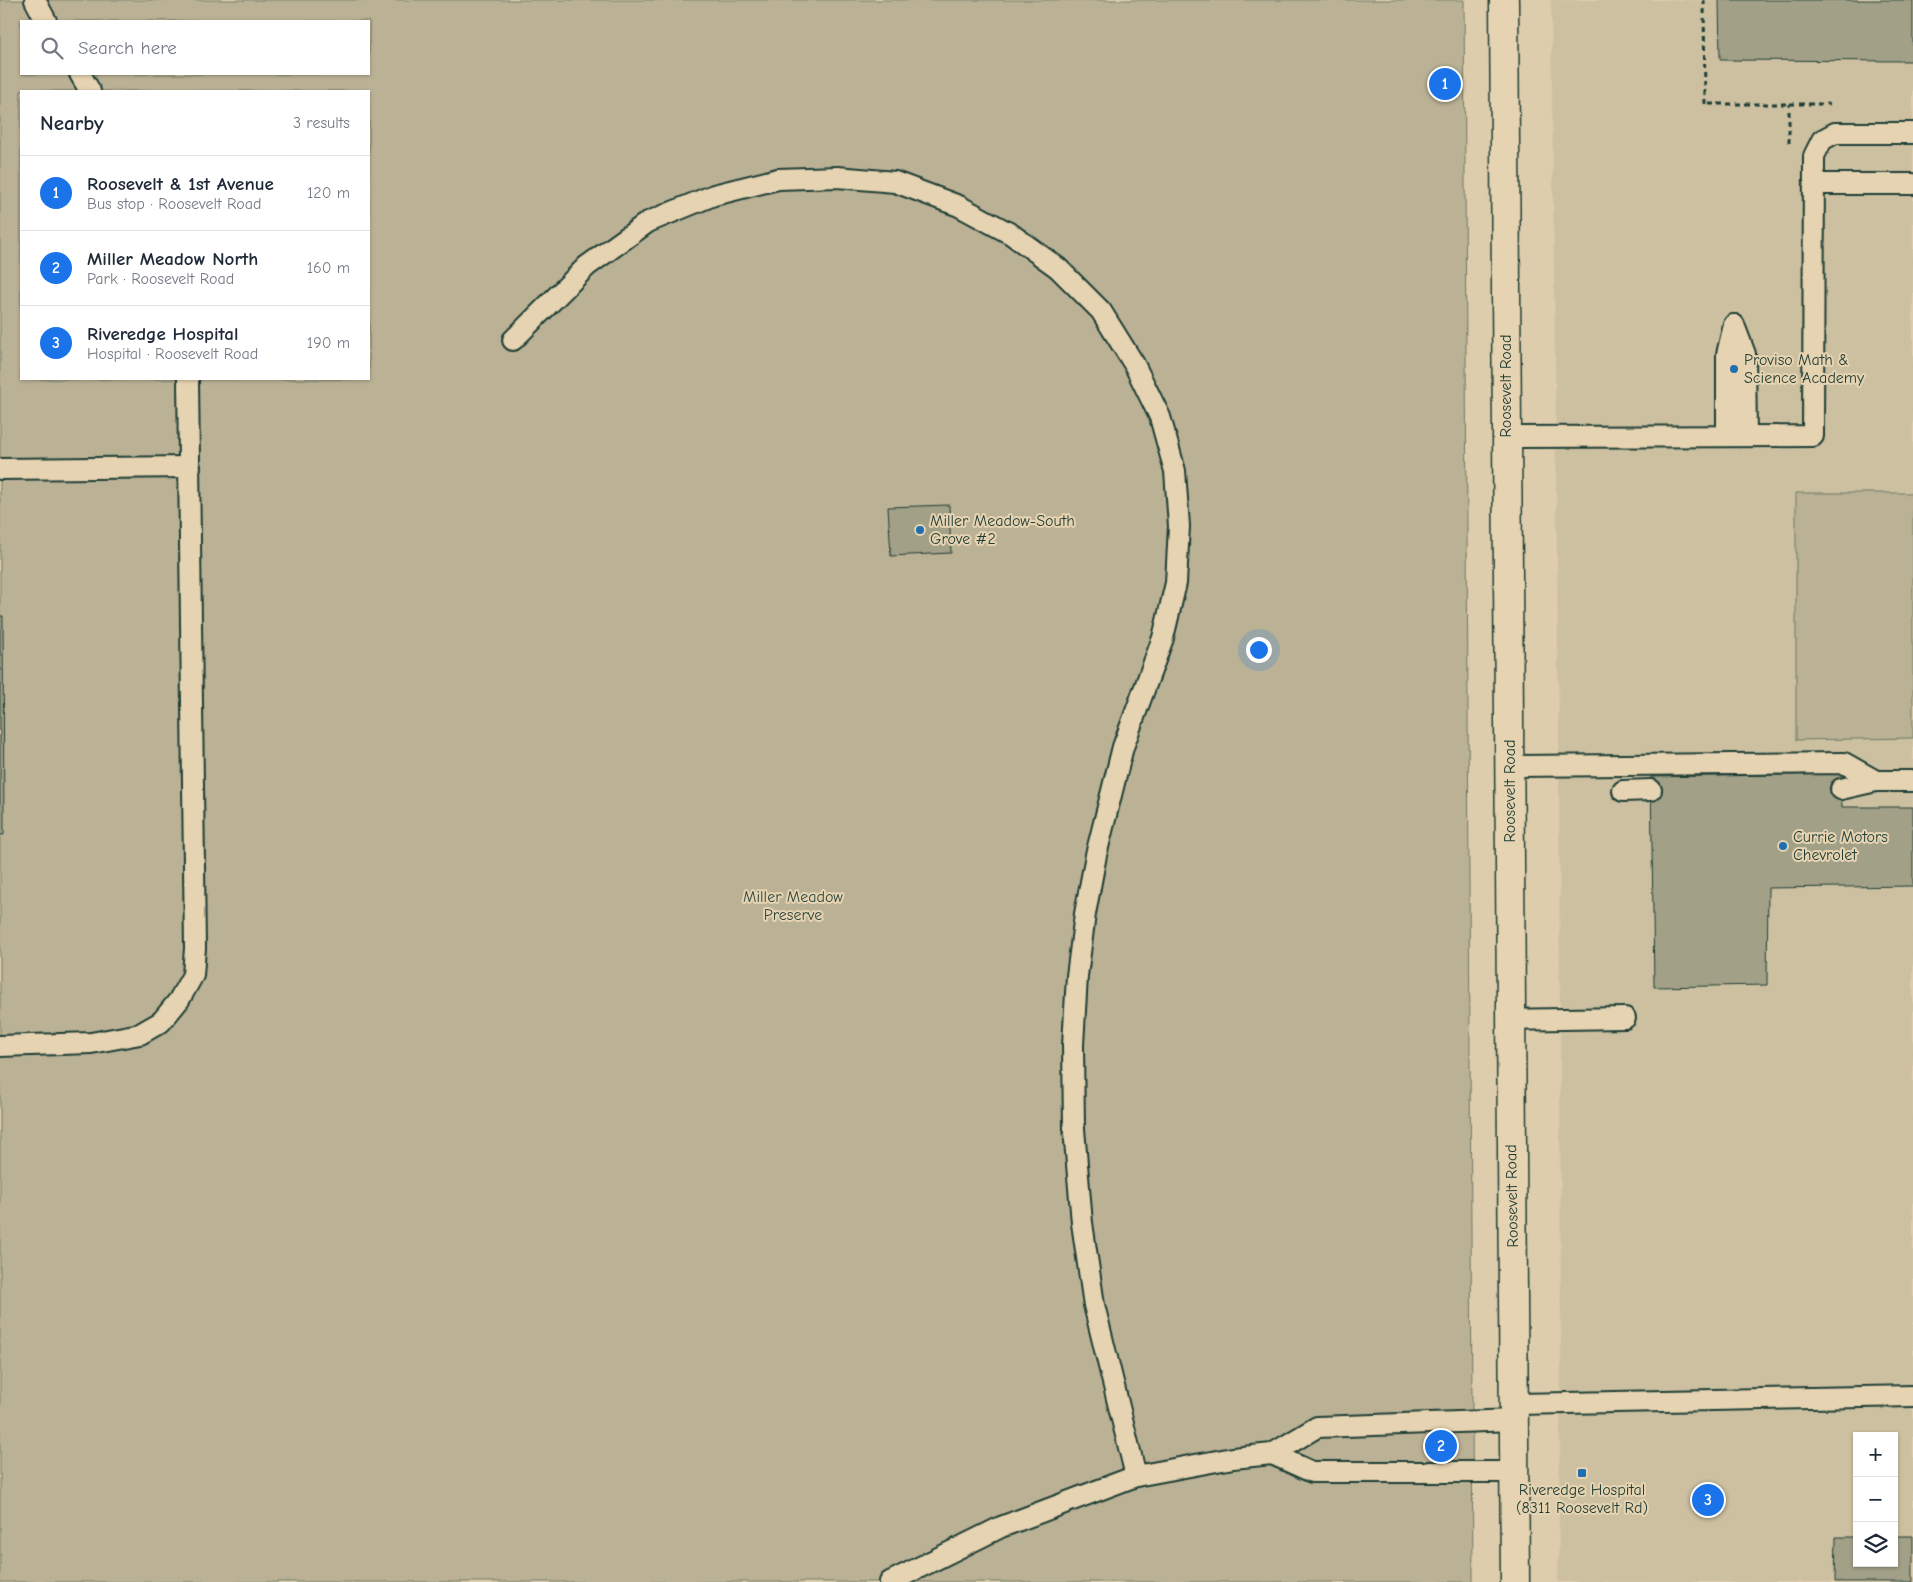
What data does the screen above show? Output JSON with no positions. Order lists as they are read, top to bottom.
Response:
{
  "streets": {
    "main road": ["Roosevelt Road"]
  },
  "parks": ["Miller Meadow Preserve"],
  "places": {
    "other": ["Proviso Math & Science Academy", "Miller Meadow-South Grove #2", "Currie Motors Chevrolet"],
    "transit": ["Riveredge Hospital (8311 Roosevelt Rd)"]
  },
  "page": {
    "search": "Search here",
    "pins": ["1", "2", "3"],
    "heading": ["Nearby", "3 results"],
    "list": [
      {
        "mark": "1",
        "name": "Roosevelt & 1st Avenue",
        "note": "Bus stop · Roosevelt Road",
        "value": "120 m"
      },
      {
        "mark": "2",
        "name": "Miller Meadow North",
        "note": "Park · Roosevelt Road",
        "value": "160 m"
      },
      {
        "mark": "3",
        "name": "Riveredge Hospital",
        "note": "Hospital · Roosevelt Road",
        "value": "190 m"
      }
    ],
    "map_buttons": ["+", "−"]
  }
}
